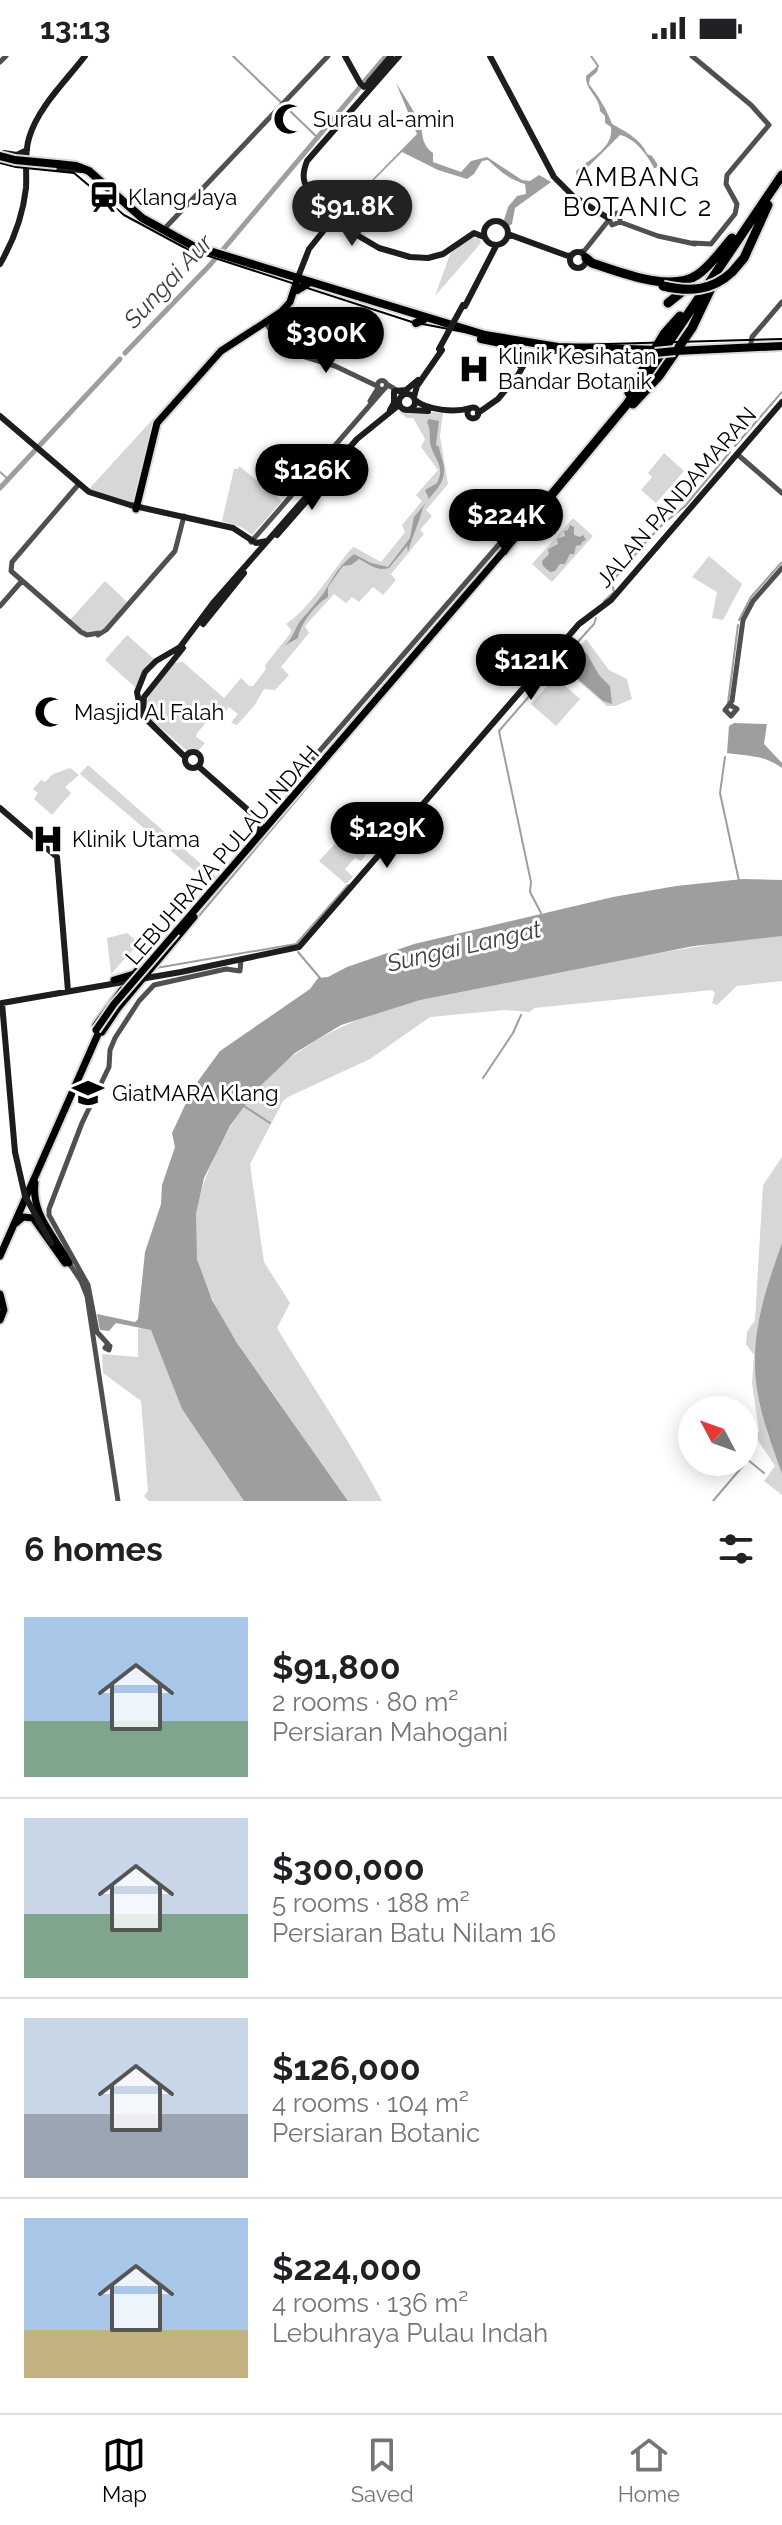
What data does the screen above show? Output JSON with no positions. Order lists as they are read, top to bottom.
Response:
{
  "streets": {
    "main road": ["JALAN PANDAMARAN", "LEBUHRAYA PULAU INDAH"]
  },
  "districts": ["AMBANG BOTANIC 2"],
  "water": ["Sungai Aur", "Sungai Langat"],
  "places": {
    "mosque": ["Surau al-amin", "Masjid Al Falah"],
    "station": ["Klang Jaya"],
    "hospital": ["Klinik Kesihatan Bandar Botanik", "Klinik Utama"],
    "school or university": ["GiatMARA Klang"]
  },
  "north": "top left",
  "page": {
    "status": "13:13",
    "price": [
      "$91.8K",
      "$300K",
      "$126K",
      "$224K",
      "$121K",
      "$129K"
    ],
    "heading": "6 homes",
    "list": [
      {
        "name": "$91,800",
        "note": "2 rooms · 80 m² · Persiaran Mahogani"
      },
      {
        "name": "$300,000",
        "note": "5 rooms · 188 m² · Persiaran Batu Nilam 16"
      },
      {
        "name": "$126,000",
        "note": "4 rooms · 104 m² · Persiaran Botanic"
      },
      {
        "name": "$224,000",
        "note": "4 rooms · 136 m² · Lebuhraya Pulau Indah"
      }
    ],
    "tabs": ["Map", "Saved", "Home"]
  }
}
